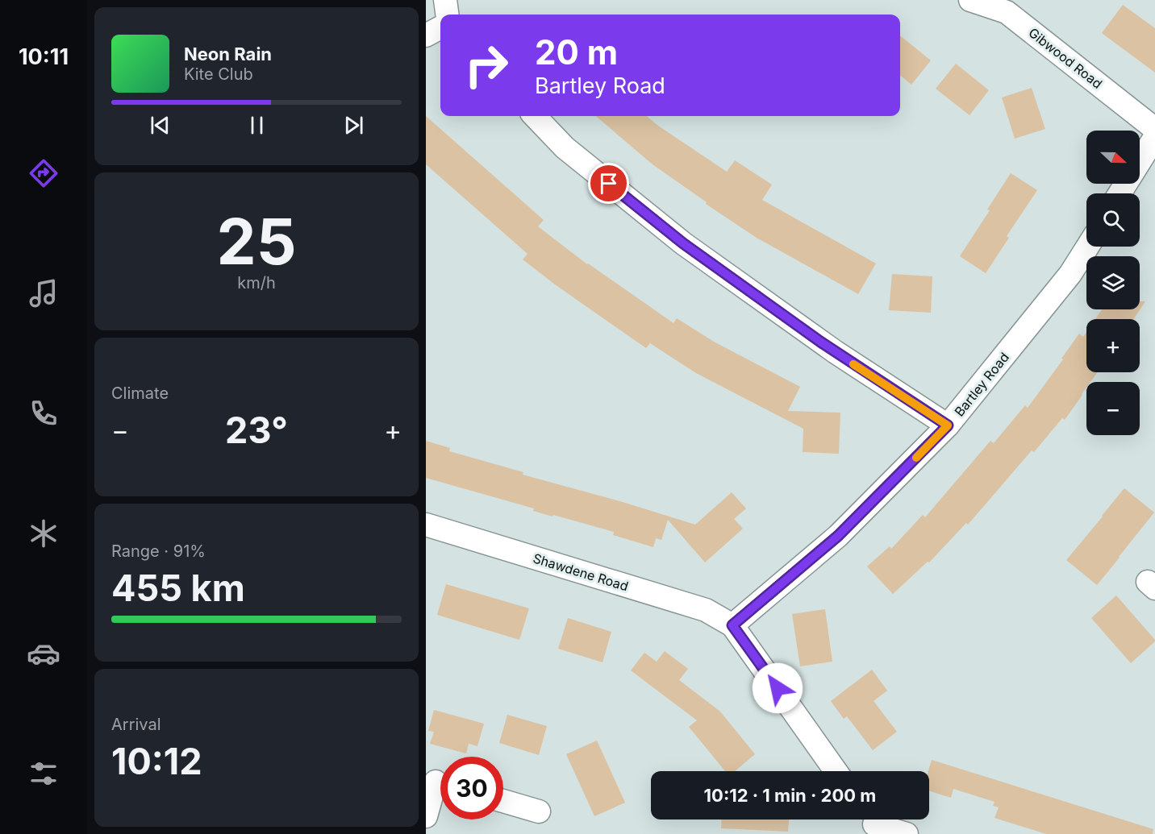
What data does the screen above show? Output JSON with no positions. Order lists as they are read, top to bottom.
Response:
{
  "streets": {
    "street": ["Gibwood Road", "Bartley Road", "Shawdene Road"]
  },
  "crossings": [
    ["Bartley Road", "Shawdene Road"]
  ],
  "north": "right",
  "page": {
    "tabs": "10:11",
    "turn": ["20 m", "Bartley Road"],
    "song": ["Neon Rain", "Kite Club"],
    "map_buttons": ["+", "−"],
    "tile": [
      ["25", "km/h"],
      "Climate",
      ["Range · 91%", "455 km"],
      ["Arrival", "10:12"]
    ],
    "heat": ["−", "23°", "+"],
    "limit": "30",
    "trip": "10:12 · 1 min · 200 m"
  }
}
